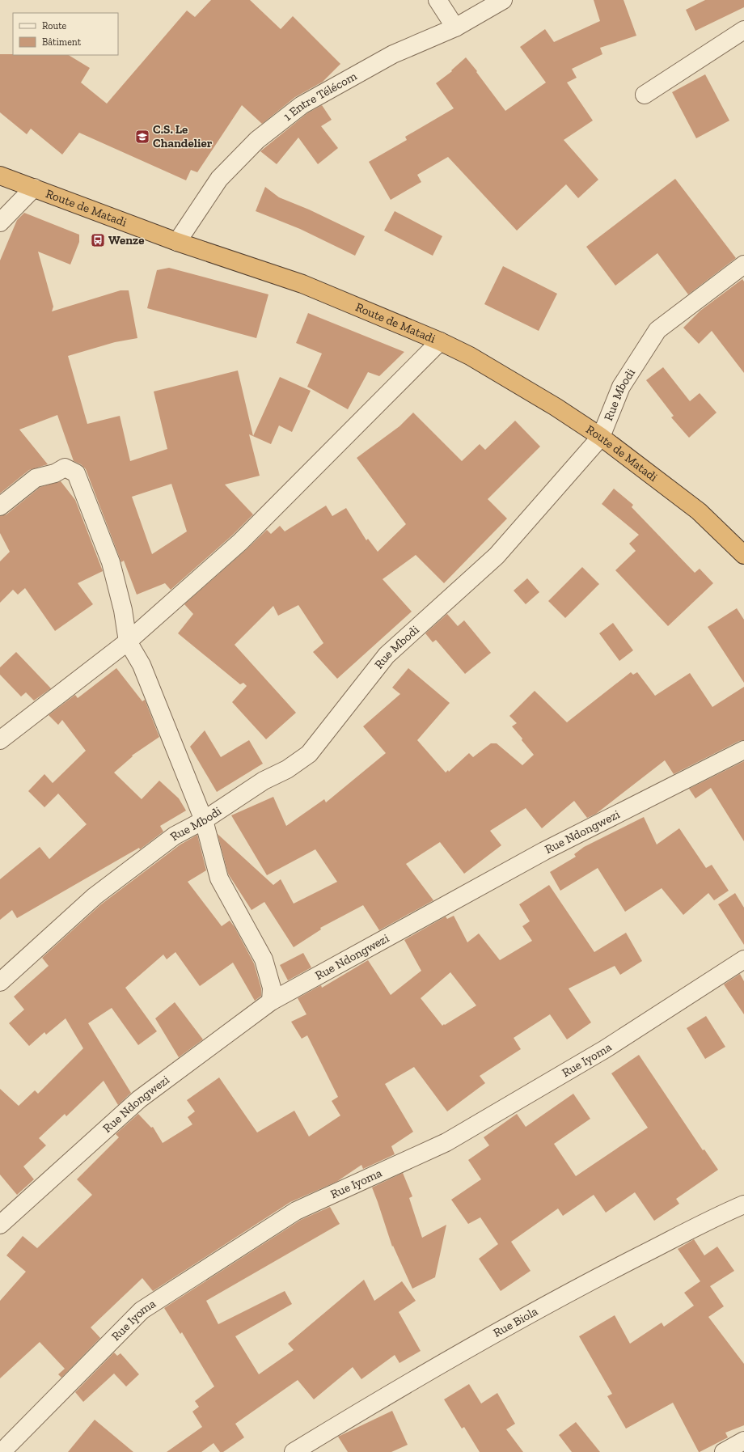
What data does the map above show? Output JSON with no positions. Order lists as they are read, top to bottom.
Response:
{
  "streets": {
    "highway": ["Route de Matadi"],
    "street": [
      "1 Entre Télécom",
      "Rue Mbodi",
      "Rue Ndongwezi",
      "Rue Iyoma",
      "Rue Biola"
    ]
  },
  "crossings": [
    ["1 Entre Télécom", "Route de Matadi"],
    ["Route de Matadi", "Rue Mbodi"]
  ],
  "places": {
    "school or university": ["C.S. Le Chandelier"],
    "bus stop": ["Wenze"]
  },
  "legend": ["Route", "Bâtiment"]
}
